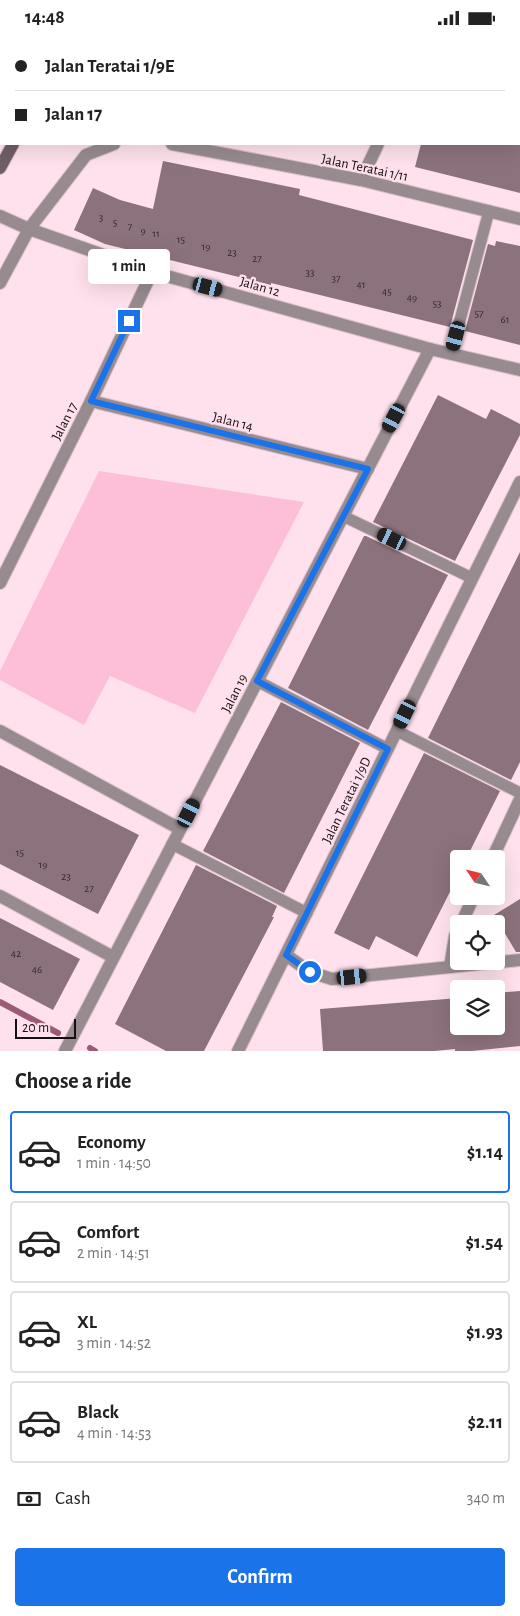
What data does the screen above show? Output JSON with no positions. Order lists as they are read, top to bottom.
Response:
{
  "streets": {
    "street": [
      "Jalan Teratai 1/11",
      "Jalan 12",
      "Jalan 17",
      "Jalan 14",
      "Jalan 19",
      "Jalan Teratai 1/9D"
    ]
  },
  "crossings": [
    ["Jalan 12", "Jalan 17"],
    ["Jalan 12", "Jalan 19"],
    ["Jalan 17", "Jalan 14"],
    ["Jalan 14", "Jalan 19"]
  ],
  "house_numbers": [
    "3",
    "5",
    "7",
    "9",
    "11",
    "15",
    "19",
    "23",
    "27",
    "33",
    "37",
    "41",
    "45",
    "49",
    "53",
    "57",
    "61",
    "15",
    "19",
    "23",
    "27",
    "42",
    "46"
  ],
  "scale_bar": "20 m",
  "north": "top left",
  "page": {
    "status": "14:48",
    "banner": ["Jalan Teratai 1/9E", "Jalan 17"],
    "bubble": "1 min",
    "scale": "20 m",
    "heading": "Choose a ride",
    "list": [
      {
        "name": "Economy",
        "note": "1 min · 14:50",
        "value": "$1.14"
      },
      {
        "name": "Comfort",
        "note": "2 min · 14:51",
        "value": "$1.54"
      },
      {
        "name": "XL",
        "note": "3 min · 14:52",
        "value": "$1.93"
      },
      {
        "name": "Black",
        "note": "4 min · 14:53",
        "value": "$2.11"
      }
    ],
    "pay": ["Cash", "340 m"],
    "buttons": "Confirm"
  }
}
